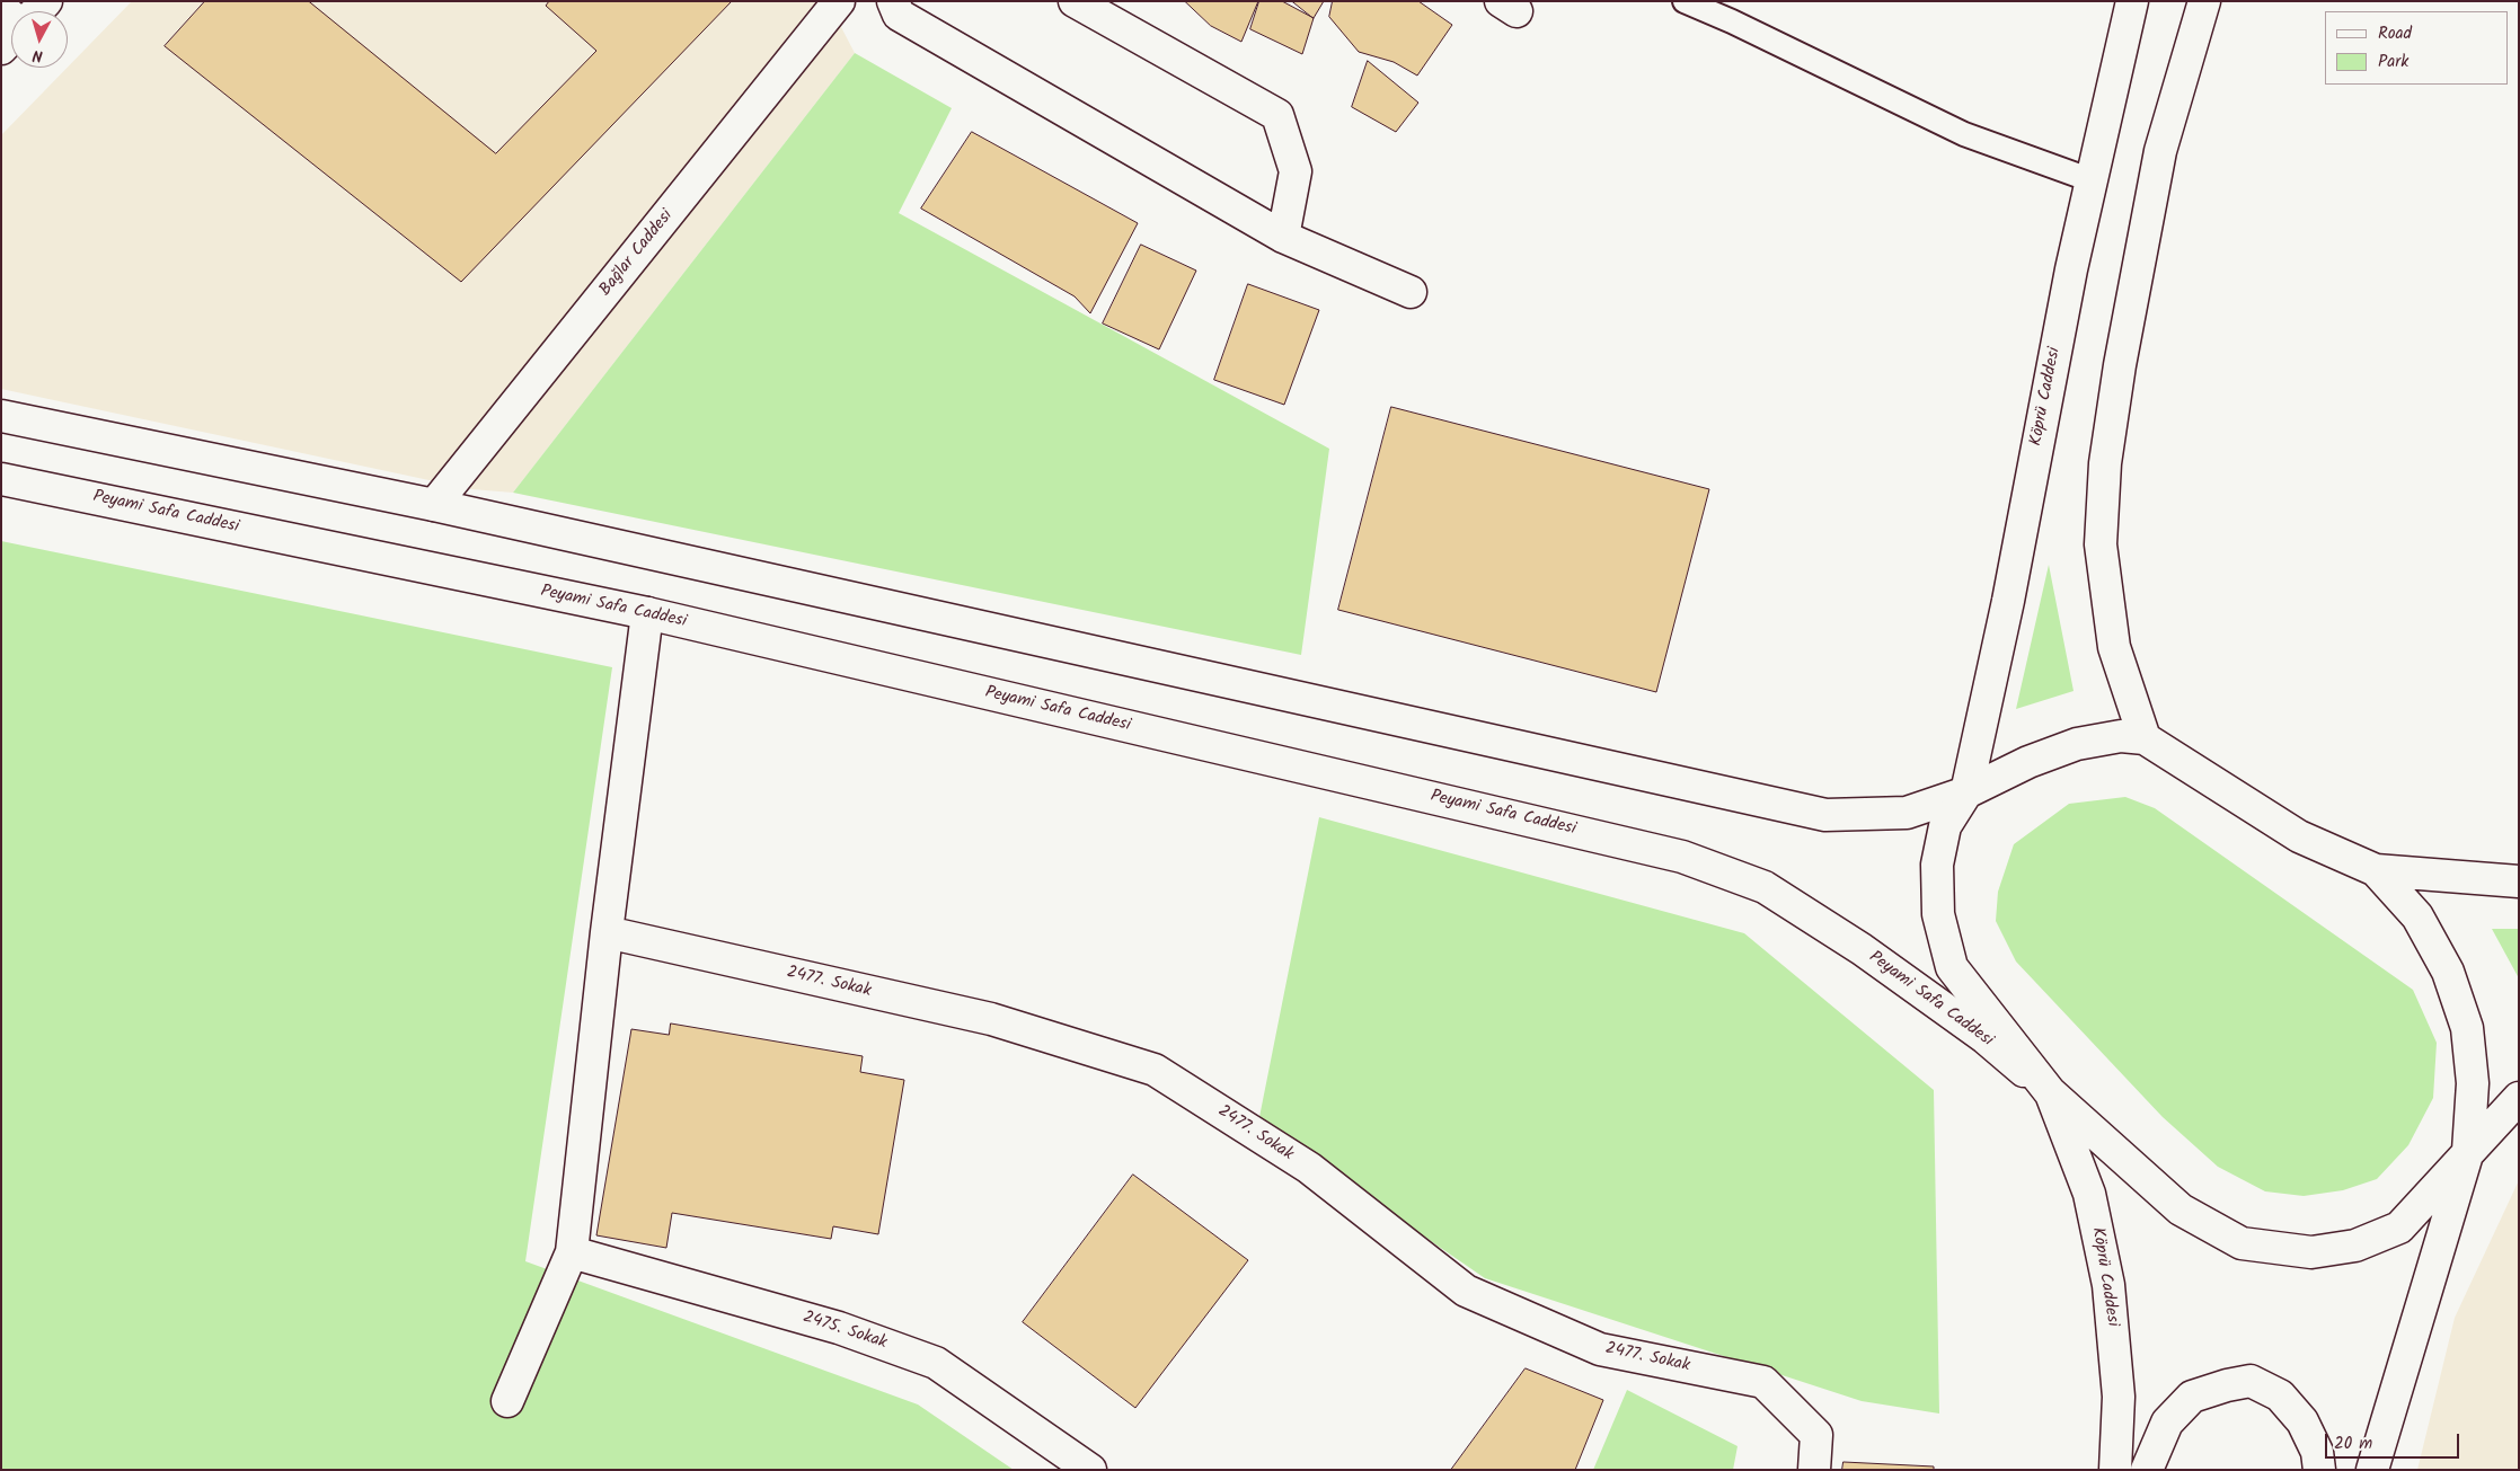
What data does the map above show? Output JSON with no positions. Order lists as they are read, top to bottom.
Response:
{
  "streets": {
    "street": [
      "Bağlar Caddesi",
      "Köprü Caddesi",
      "Peyami Safa Caddesi",
      "2477. Sokak",
      "2475. Sokak"
    ]
  },
  "crossings": [
    ["Köprü Caddesi", "Peyami Safa Caddesi"]
  ],
  "legend": ["Road", "Park"],
  "scale_bar": "20 m",
  "north": "bottom"
}
